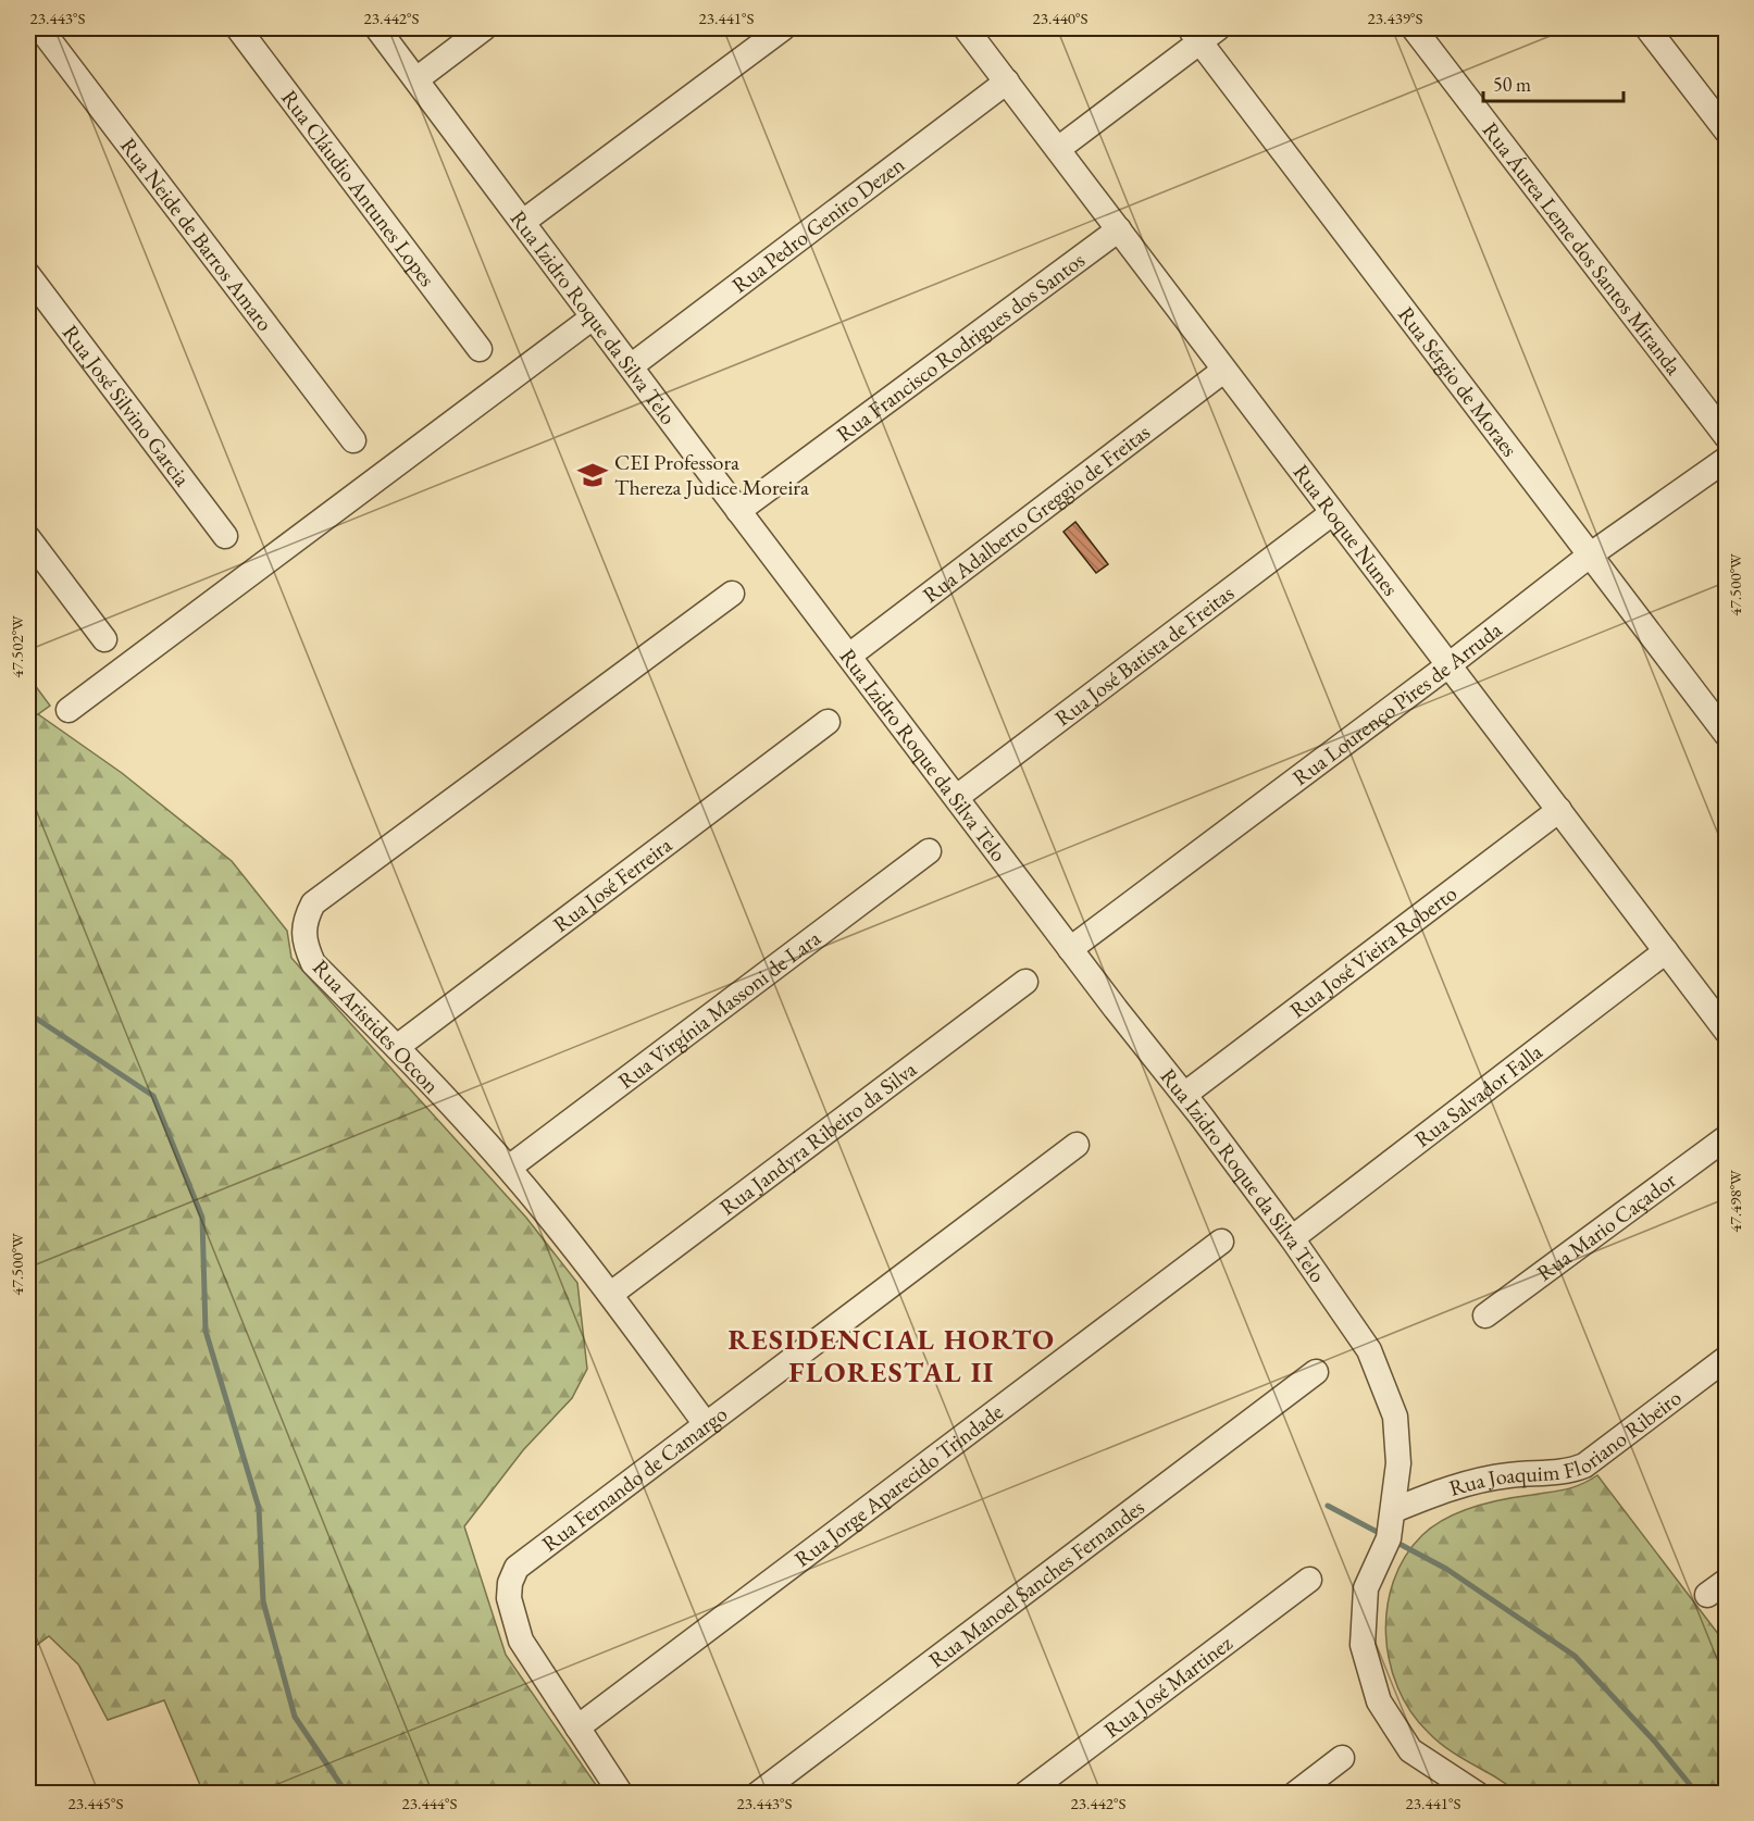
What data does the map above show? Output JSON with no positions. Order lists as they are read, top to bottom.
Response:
{
  "streets": {
    "street": [
      "Rua Cláudio Antunes Lopes",
      "Rua Pedro Geniro Dezen",
      "Rua Neide de Barros Amaro",
      "Rua Áurea Leme dos Santos Miranda",
      "Rua Izidro Roque da Silva Telo",
      "Rua Francisco Rodrigues dos Santos",
      "Rua Sérgio de Moraes",
      "Rua José Silvino Garcia",
      "Rua Adalberto Greggio de Freitas",
      "Rua Roque Nunes",
      "Rua José Batista de Freitas",
      "Rua Lourenço Pires de Arruda",
      "Rua José Ferreira",
      "Rua José Vieira Roberto",
      "Rua Virgínia Massoni de Lara",
      "Rua Aristides Occon",
      "Rua Salvador Falla",
      "Rua Jandyra Ribeiro da Silva",
      "Rua Mario Caçador",
      "Rua Joaquim Floriano Ribeiro",
      "Rua Fernando de Camargo",
      "Rua Jorge Aparecido Trindade",
      "Rua Manoel Sanches Fernandes",
      "Rua José Martinez"
    ]
  },
  "crossings": [
    ["Rua Pedro Geniro Dezen", "Rua Izidro Roque da Silva Telo"],
    ["Rua Pedro Geniro Dezen", "Rua Roque Nunes"],
    ["Rua Izidro Roque da Silva Telo", "Rua Francisco Rodrigues dos Santos"],
    ["Rua Izidro Roque da Silva Telo", "Rua Adalberto Greggio de Freitas"],
    ["Rua Izidro Roque da Silva Telo", "Rua José Batista de Freitas"],
    ["Rua Izidro Roque da Silva Telo", "Rua Lourenço Pires de Arruda"],
    ["Rua Izidro Roque da Silva Telo", "Rua José Vieira Roberto"],
    ["Rua Izidro Roque da Silva Telo", "Rua Salvador Falla"],
    ["Rua Izidro Roque da Silva Telo", "Rua Joaquim Floriano Ribeiro"],
    ["Rua Francisco Rodrigues dos Santos", "Rua Roque Nunes"],
    ["Rua Sérgio de Moraes", "Rua Lourenço Pires de Arruda"],
    ["Rua Adalberto Greggio de Freitas", "Rua Roque Nunes"],
    ["Rua Roque Nunes", "Rua José Batista de Freitas"],
    ["Rua Roque Nunes", "Rua Lourenço Pires de Arruda"],
    ["Rua Roque Nunes", "Rua José Vieira Roberto"],
    ["Rua Roque Nunes", "Rua Salvador Falla"],
    ["Rua José Ferreira", "Rua Aristides Occon"],
    ["Rua Virgínia Massoni de Lara", "Rua Aristides Occon"],
    ["Rua Aristides Occon", "Rua Jandyra Ribeiro da Silva"],
    ["Rua Aristides Occon", "Rua Fernando de Camargo"],
    ["Rua Fernando de Camargo", "Rua Jorge Aparecido Trindade"]
  ],
  "districts": ["RESIDENCIAL HORTO FLORESTAL II"],
  "places": {
    "school or university": ["CEI Professora Thereza Judice Moreira"]
  },
  "scale_bar": "50 m",
  "coordinates": [
    "23.443°S",
    "23.442°S",
    "23.441°S",
    "23.440°S",
    "23.439°S",
    "47.500°W",
    "47.502°W",
    "47.498°W",
    "23.445°S",
    "23.444°S"
  ]
}
